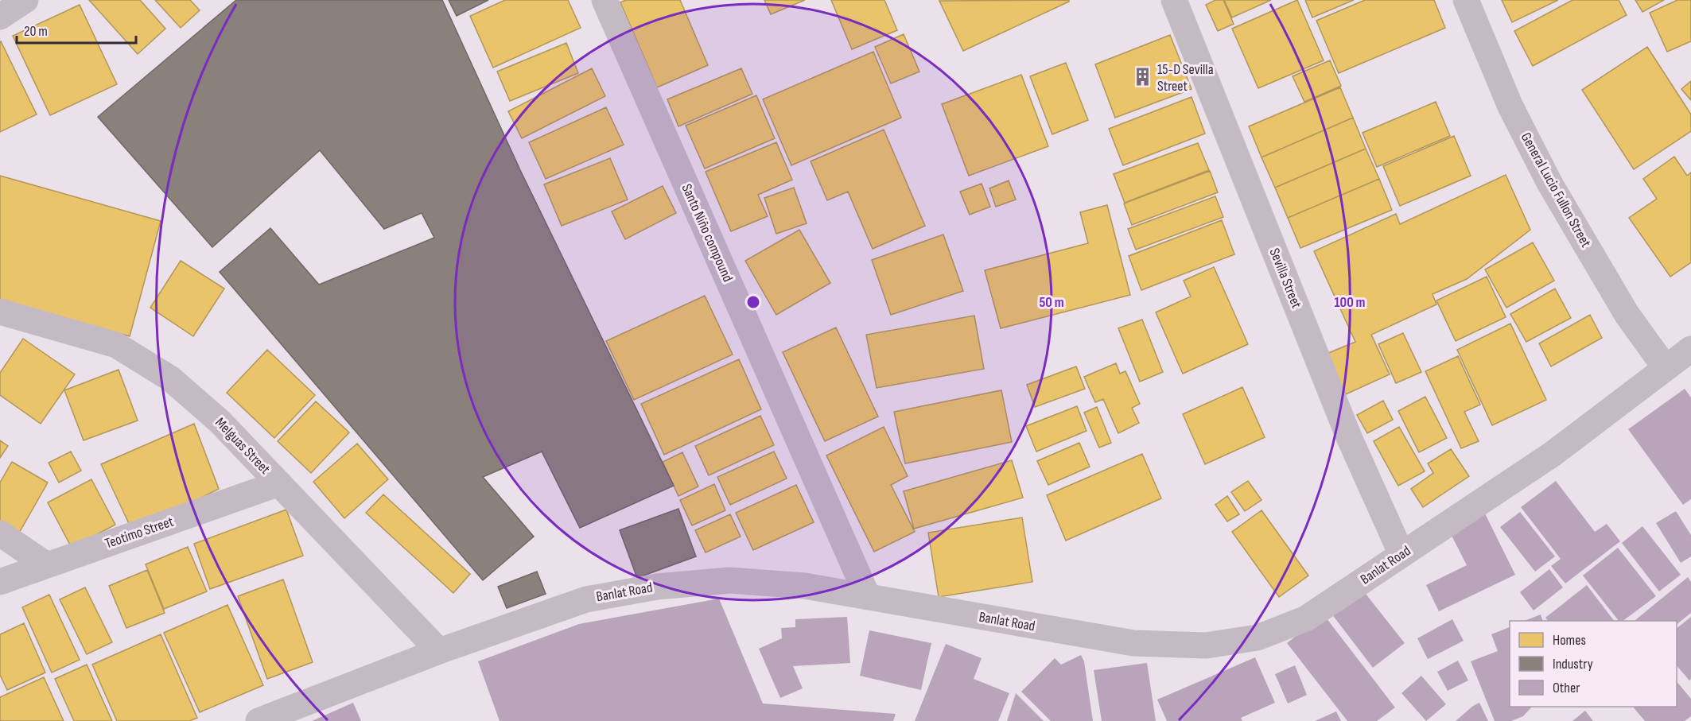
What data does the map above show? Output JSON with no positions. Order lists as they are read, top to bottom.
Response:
{
  "streets": {
    "street": [
      "General Lucio Fullon Street",
      "Santo Niño compound",
      "Sevilla Street",
      "Melguas Street",
      "Teotimo Street",
      "Banlat Road"
    ]
  },
  "crossings": [
    ["General Lucio Fullon Street", "Banlat Road"],
    ["Santo Niño compound", "Banlat Road"],
    ["Sevilla Street", "Banlat Road"],
    ["Melguas Street", "Teotimo Street"],
    ["Melguas Street", "Banlat Road"]
  ],
  "places": {
    "building": ["15-D Sevilla Street"]
  },
  "legend": ["Homes", "Industry", "Other"],
  "scale_bar": "20 m",
  "rings": ["50 m", "100 m"]
}
